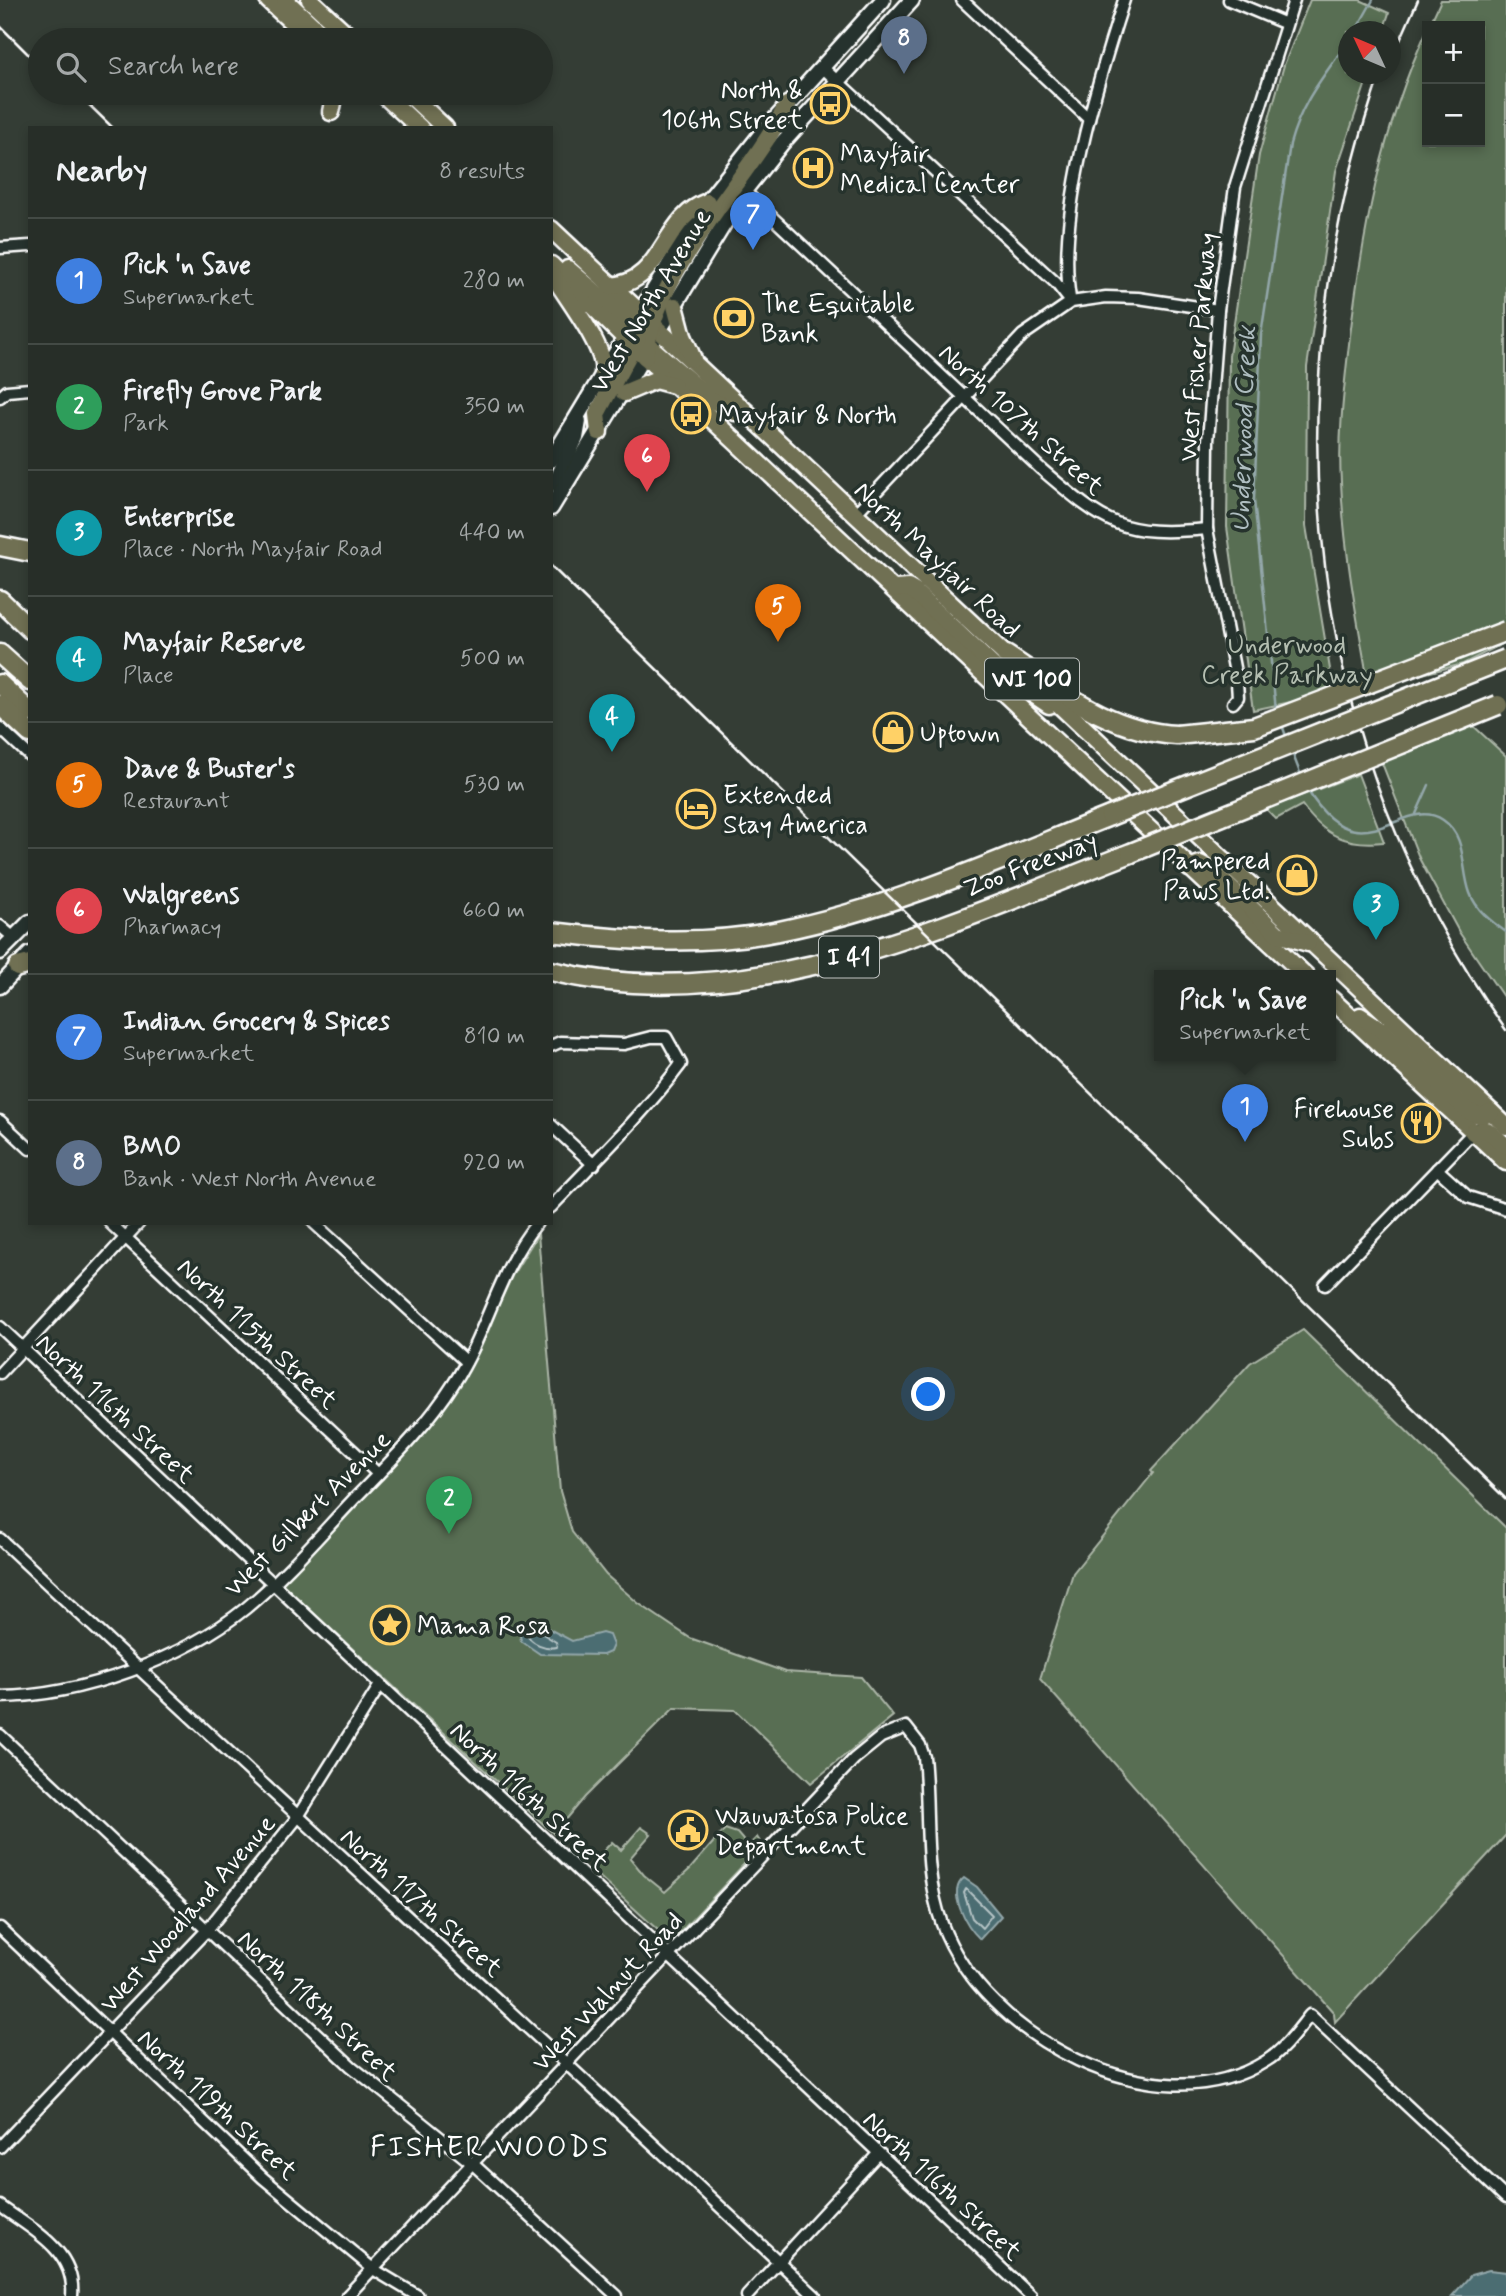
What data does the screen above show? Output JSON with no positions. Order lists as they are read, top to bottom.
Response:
{
  "streets": {
    "highway": ["Zoo Freeway", "I 41"],
    "main road": ["West North Avenue", "North Mayfair Road", "WI 100"],
    "street": [
      "West Fisher Parkway",
      "North 107th Street",
      "North 115th Street",
      "North 116th Street",
      "West Gilbert Avenue",
      "North 117th Street",
      "West Woodland Avenue",
      "West Walnut Road",
      "North 118th Street",
      "North 119th Street"
    ]
  },
  "crossings": [
    ["West North Avenue", "North 107th Street"],
    ["West North Avenue", "North Mayfair Road"],
    ["West Fisher Parkway", "North 107th Street"],
    ["North 115th Street", "West Gilbert Avenue"],
    ["North 116th Street", "West Gilbert Avenue"],
    ["North 116th Street", "West Woodland Avenue"],
    ["North 116th Street", "West Walnut Road"],
    ["West Gilbert Avenue", "North 117th Street"],
    ["North 117th Street", "West Woodland Avenue"],
    ["North 117th Street", "West Walnut Road"],
    ["West Woodland Avenue", "North 118th Street"],
    ["West Woodland Avenue", "North 119th Street"],
    ["West Walnut Road", "North 118th Street"],
    ["West Walnut Road", "North 119th Street"]
  ],
  "districts": ["FISHER WOODS"],
  "water": ["Underwood Creek"],
  "parks": ["Underwood Creek Parkway"],
  "places": {
    "bus stop": ["North & 106th Street", "Mayfair & North"],
    "hospital": ["Mayfair Medical Center"],
    "bank": ["The Equitable Bank"],
    "shop": ["Uptown", "Pampered Paws Ltd."],
    "hotel": ["Extended Stay America"],
    "restaurant": ["Firehouse Subs"],
    "place": ["Mama Rosa"],
    "public building": ["Wauwatosa Police Department"]
  },
  "north": "top left",
  "page": {
    "pins": [
      "8",
      "7",
      "6",
      "5",
      "4",
      "3",
      "1",
      "2"
    ],
    "map_buttons": ["+", "−"],
    "search": "Search here",
    "heading": ["Nearby", "8 results"],
    "list": [
      {
        "mark": "1",
        "name": "Pick 'n Save",
        "note": "Supermarket",
        "value": "280 m"
      },
      {
        "mark": "2",
        "name": "Firefly Grove Park",
        "note": "Park",
        "value": "350 m"
      },
      {
        "mark": "3",
        "name": "Enterprise",
        "note": "Place · North Mayfair Road",
        "value": "440 m"
      },
      {
        "mark": "4",
        "name": "Mayfair Reserve",
        "note": "Place",
        "value": "500 m"
      },
      {
        "mark": "5",
        "name": "Dave & Buster's",
        "note": "Restaurant",
        "value": "530 m"
      },
      {
        "mark": "6",
        "name": "Walgreens",
        "note": "Pharmacy",
        "value": "660 m"
      },
      {
        "mark": "7",
        "name": "Indian Grocery & Spices",
        "note": "Supermarket",
        "value": "810 m"
      },
      {
        "mark": "8",
        "name": "BMO",
        "note": "Bank · West North Avenue",
        "value": "920 m"
      }
    ],
    "popup": ["Pick 'n Save", "Supermarket"]
  }
}
